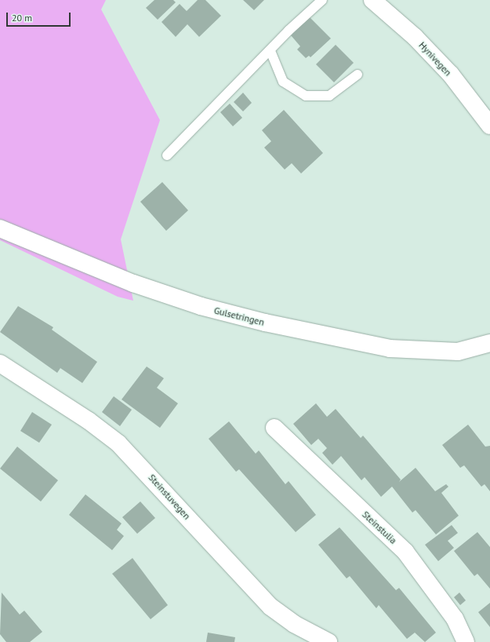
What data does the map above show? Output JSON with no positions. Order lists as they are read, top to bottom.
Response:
{
  "streets": {
    "street": [
      "Hynivegen",
      "Gulsetringen",
      "Steinstuvegen",
      "Steinstulia"
    ]
  },
  "scale_bar": "20 m"
}
